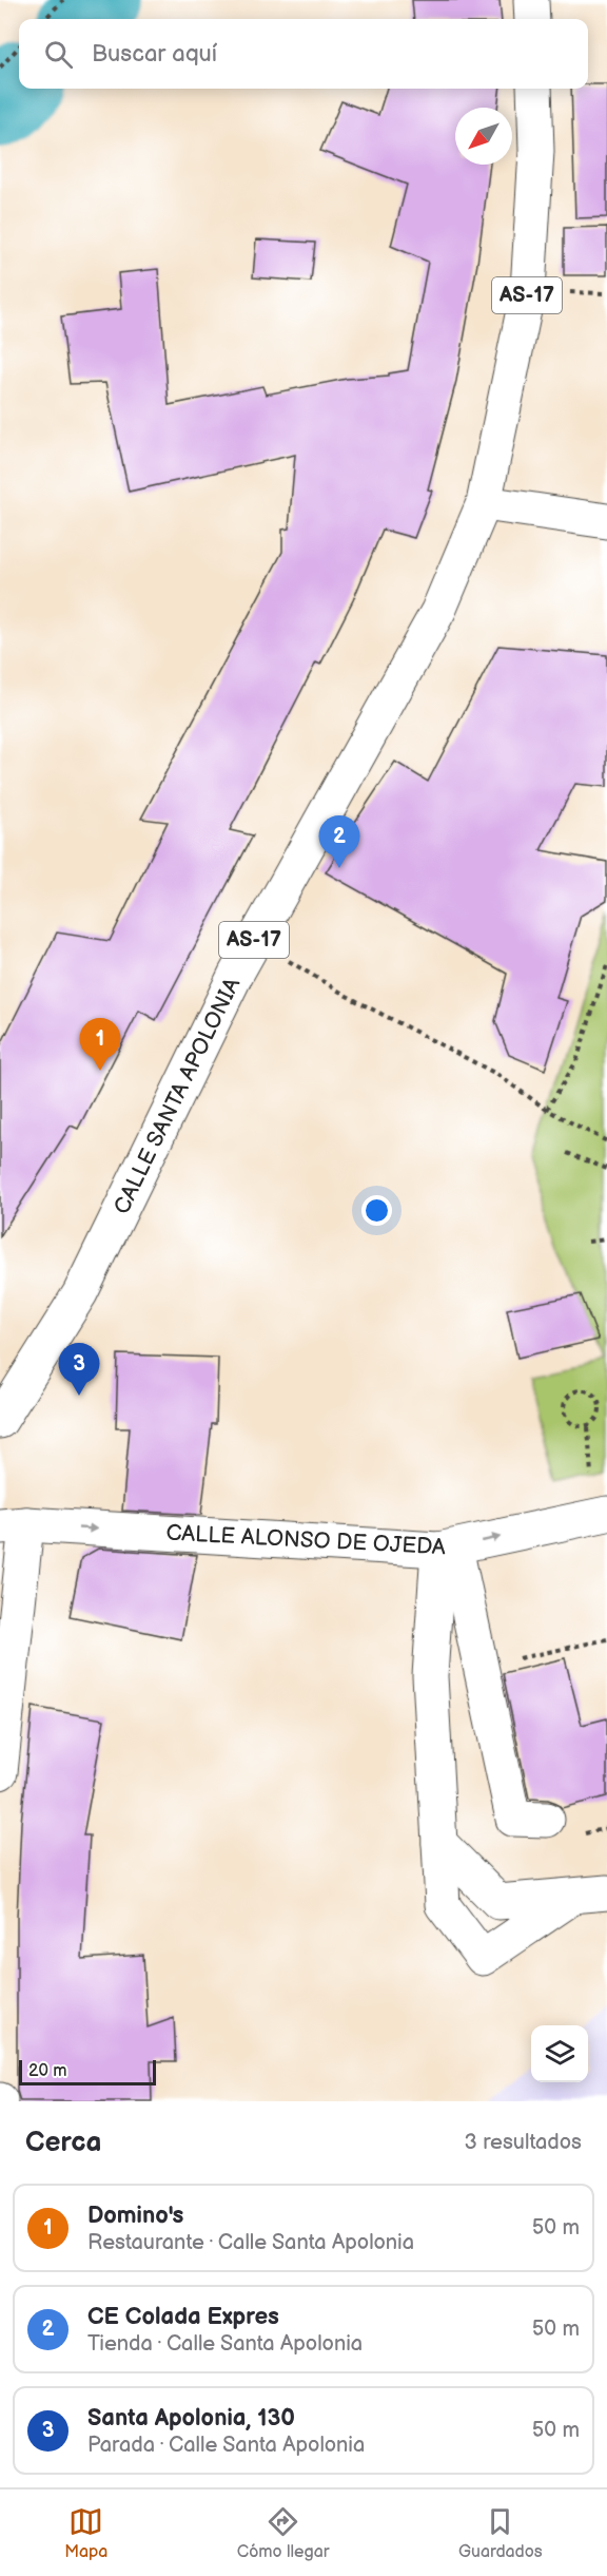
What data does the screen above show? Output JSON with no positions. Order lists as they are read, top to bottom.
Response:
{
  "streets": {
    "street": ["AS-17", "CALLE SANTA APOLONIA", "CALLE ALONSO DE OJEDA"]
  },
  "one_way": ["CALLE ALONSO DE OJEDA"],
  "scale_bar": "20 m",
  "north": "bottom left",
  "page": {
    "search": "Buscar aquí",
    "pins": ["2", "1", "3"],
    "scale": "20 m",
    "heading": ["Cerca", "3 resultados"],
    "list": [
      {
        "mark": "1",
        "name": "Domino's",
        "note": "Restaurante · Calle Santa Apolonia",
        "value": "50 m"
      },
      {
        "mark": "2",
        "name": "CE Colada Expres",
        "note": "Tienda · Calle Santa Apolonia",
        "value": "50 m"
      },
      {
        "mark": "3",
        "name": "Santa Apolonia, 130",
        "note": "Parada · Calle Santa Apolonia",
        "value": "50 m"
      }
    ],
    "nav": ["Mapa", "Cómo llegar", "Guardados"]
  }
}
